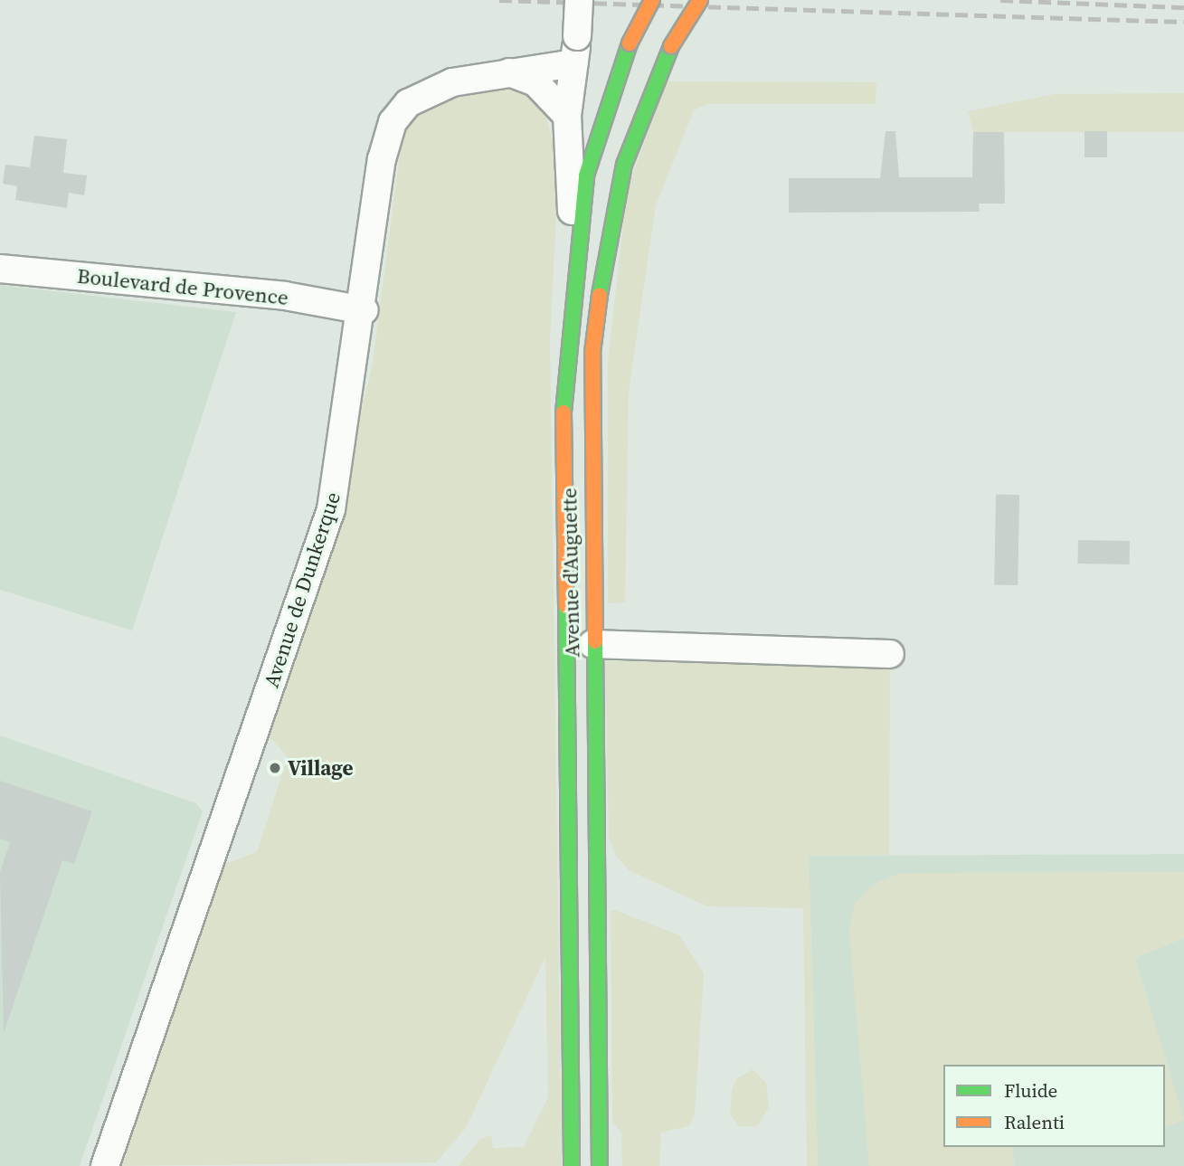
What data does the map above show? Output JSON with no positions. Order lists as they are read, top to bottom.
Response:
{
  "streets": {
    "main road": ["Avenue d'Auguette"],
    "street": ["Boulevard de Provence", "Avenue de Dunkerque"]
  },
  "crossings": [
    ["Boulevard de Provence", "Avenue de Dunkerque"]
  ],
  "places": ["Village"],
  "legend": ["Fluide", "Ralenti"]
}
